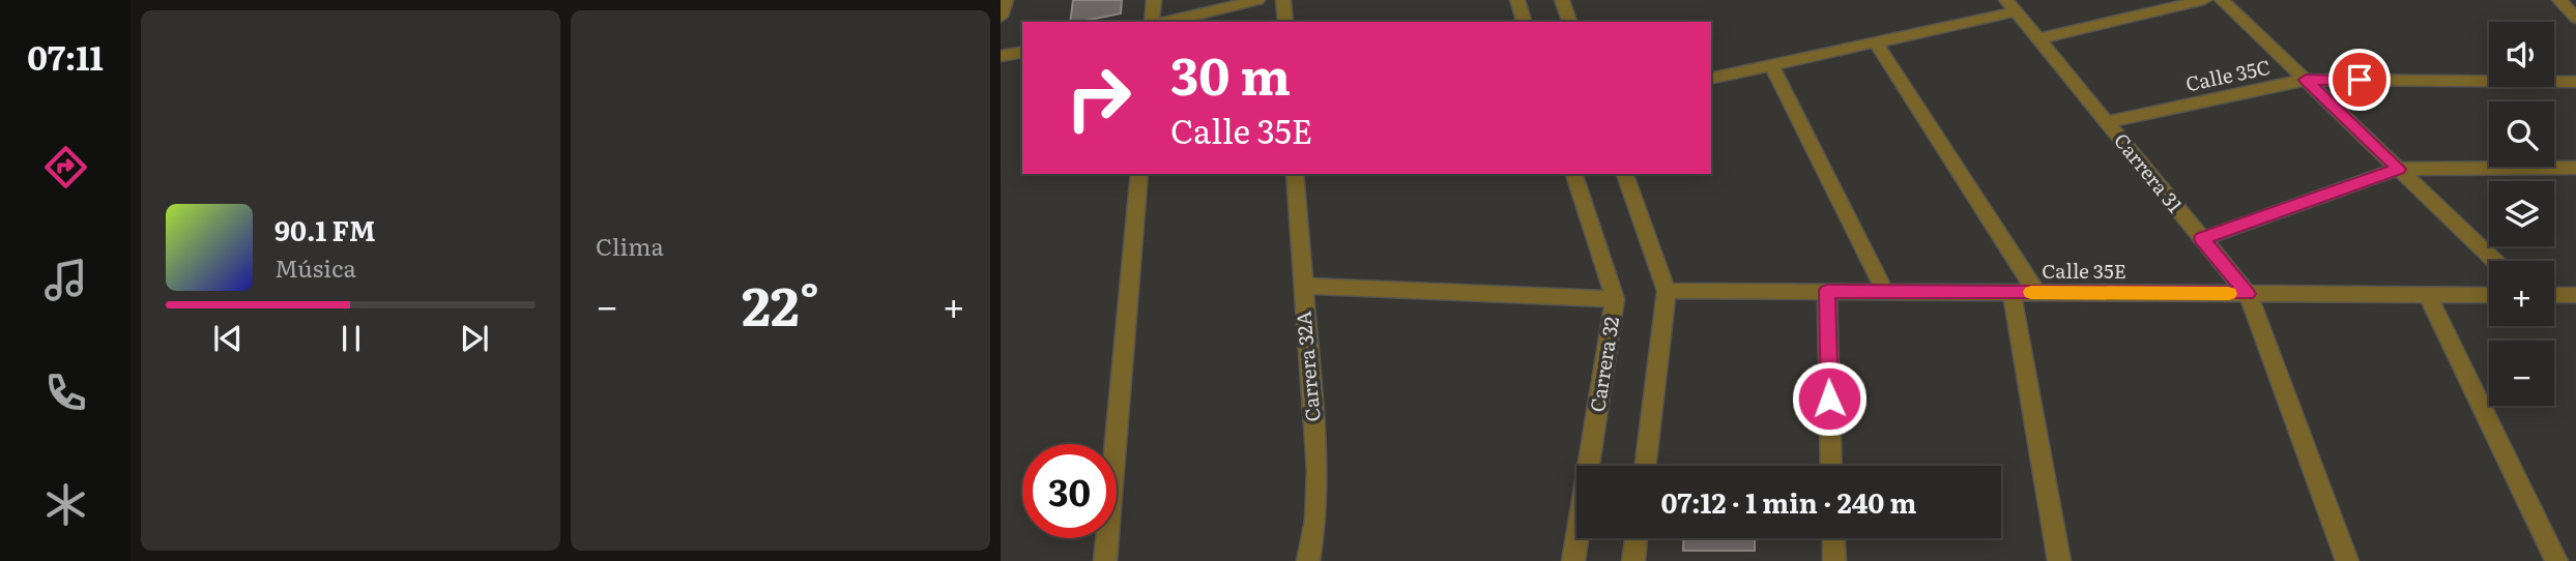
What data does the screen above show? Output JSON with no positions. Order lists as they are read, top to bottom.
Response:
{
  "streets": {
    "street": [
      "Calle 35C",
      "Carrera 31",
      "Calle 35E",
      "Carrera 32",
      "Carrera 32A"
    ]
  },
  "crossings": [
    ["Calle 35C", "Carrera 31"],
    ["Carrera 31", "Calle 35E"]
  ],
  "page": {
    "tabs": "07:11",
    "tile": "Clima",
    "map_buttons": ["+", "−"],
    "turn": ["30 m", "Calle 35E"],
    "song": ["90.1 FM", "Música"],
    "heat": ["−", "22°", "+"],
    "limit": "30",
    "trip": "07:12 · 1 min · 240 m"
  }
}
